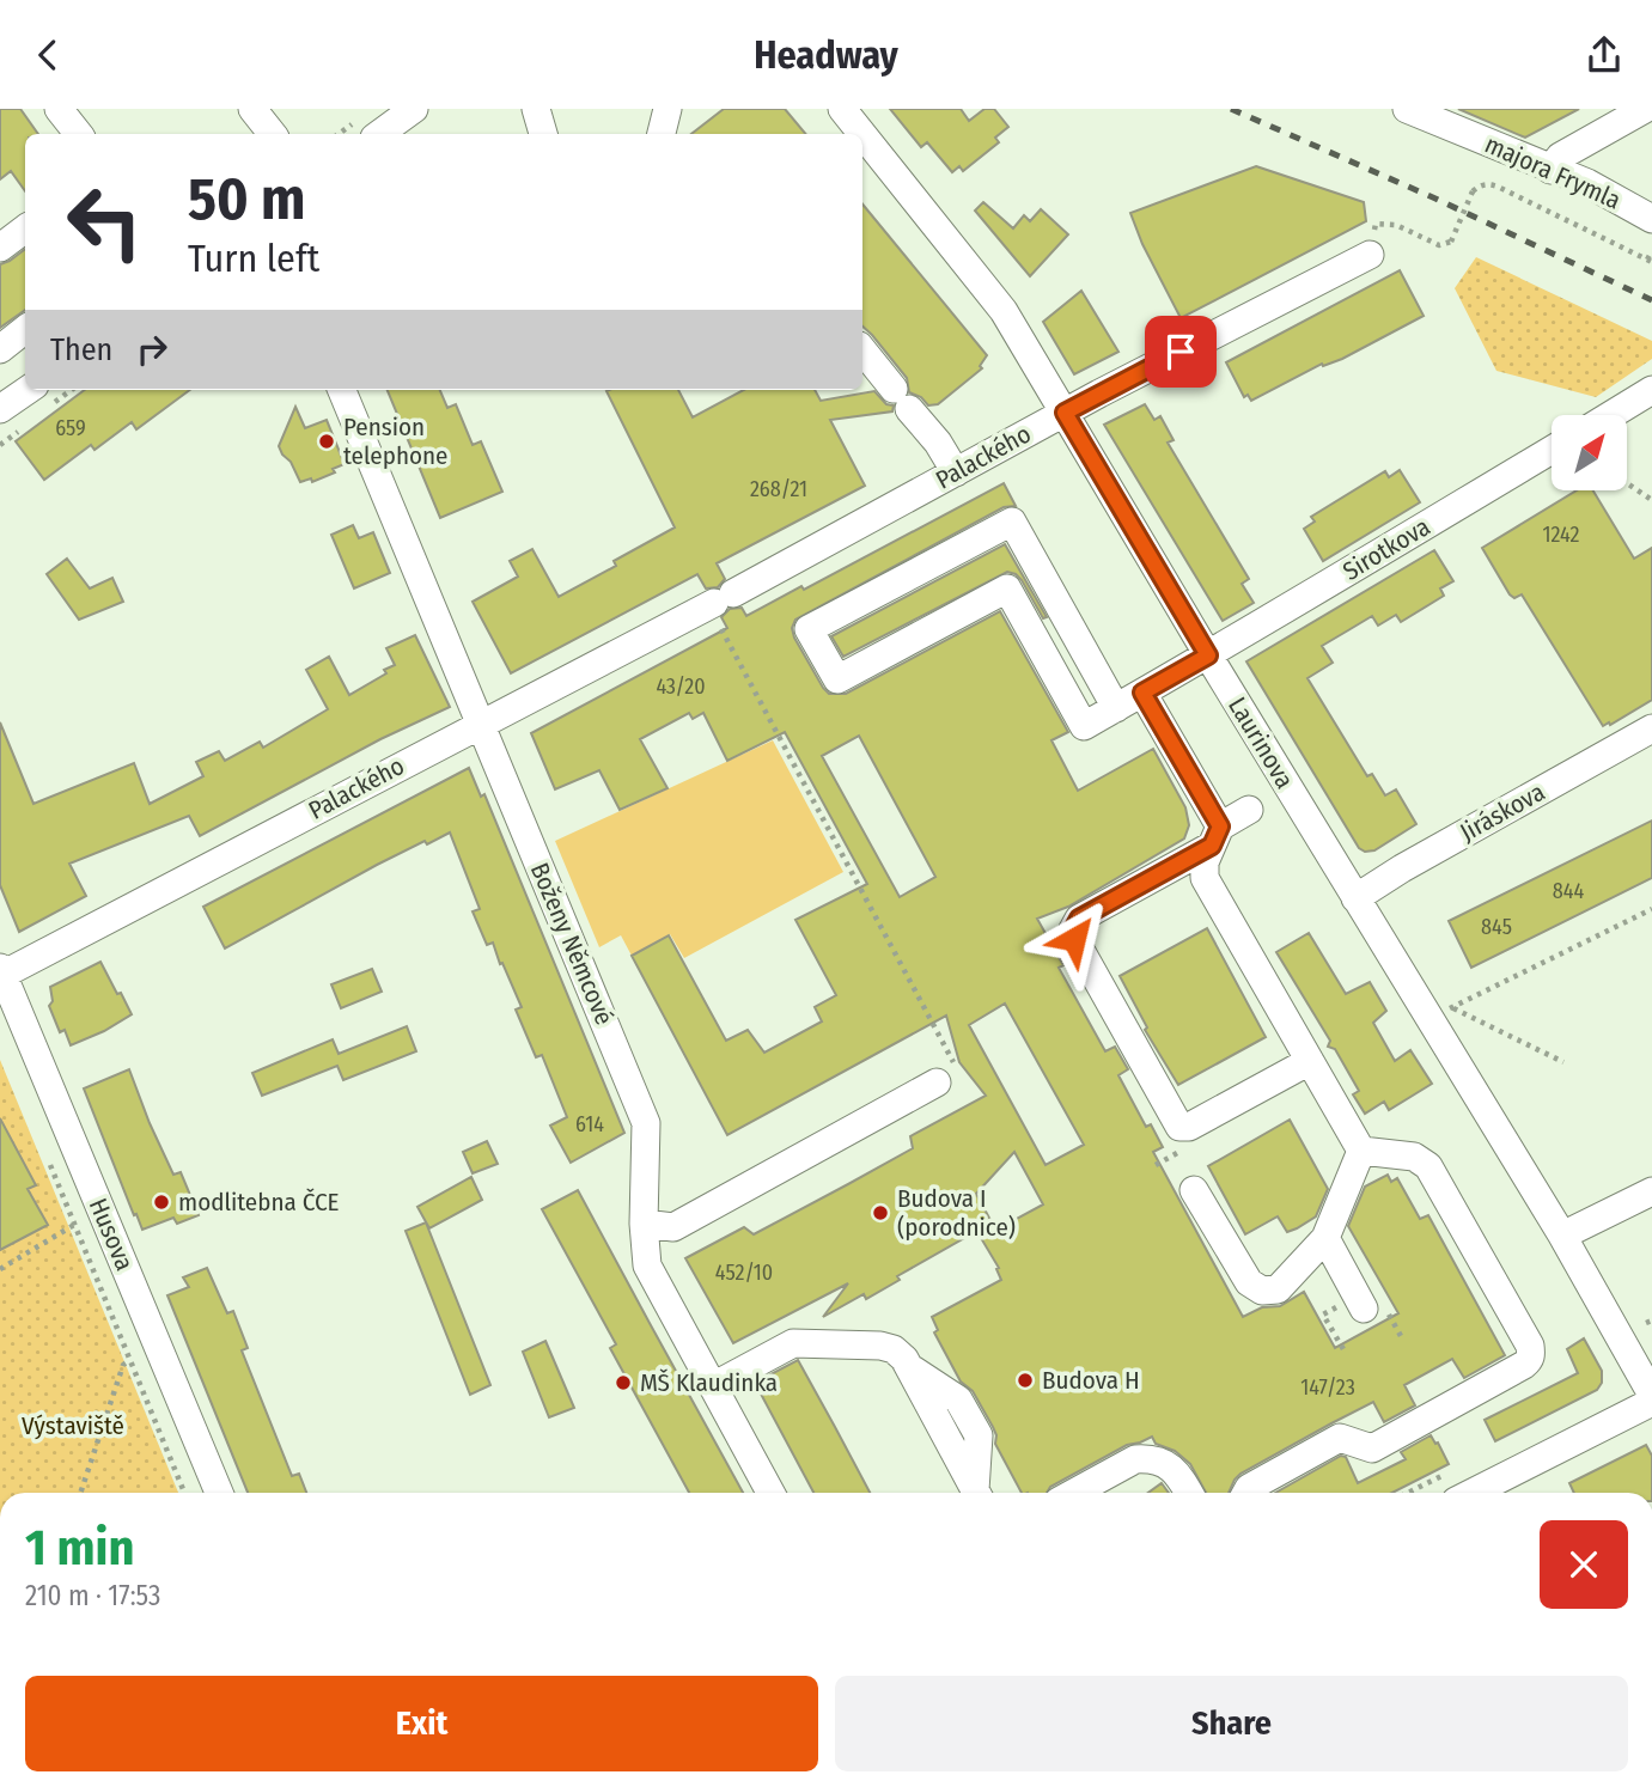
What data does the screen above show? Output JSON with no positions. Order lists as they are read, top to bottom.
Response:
{
  "streets": {
    "street": [
      "majora Frymla",
      "Palackého",
      "Sirotkova",
      "Laurinova",
      "Jiráskova",
      "Boženy Němcové",
      "Husova"
    ]
  },
  "crossings": [
    ["Palackého", "Laurinova"],
    ["Palackého", "Boženy Němcové"],
    ["Palackého", "Husova"],
    ["Sirotkova", "Laurinova"],
    ["Laurinova", "Jiráskova"]
  ],
  "parks": ["Výstaviště"],
  "places": [
    "Pension telephone",
    "modlitebna ČCE",
    "Budova I (porodnice)",
    "Budova H",
    "MŠ Klaudinka"
  ],
  "house_numbers": [
    "659",
    "268/21",
    "1242",
    "43/20",
    "844",
    "845",
    "614",
    "452/10",
    "147/23"
  ],
  "north": "top right",
  "page": {
    "header": "Headway",
    "turn": ["50 m", "Turn left"],
    "then": "Then",
    "heading": ["1 min", "210 m · 17:53"],
    "buttons": ["Exit", "Share"]
  }
}
